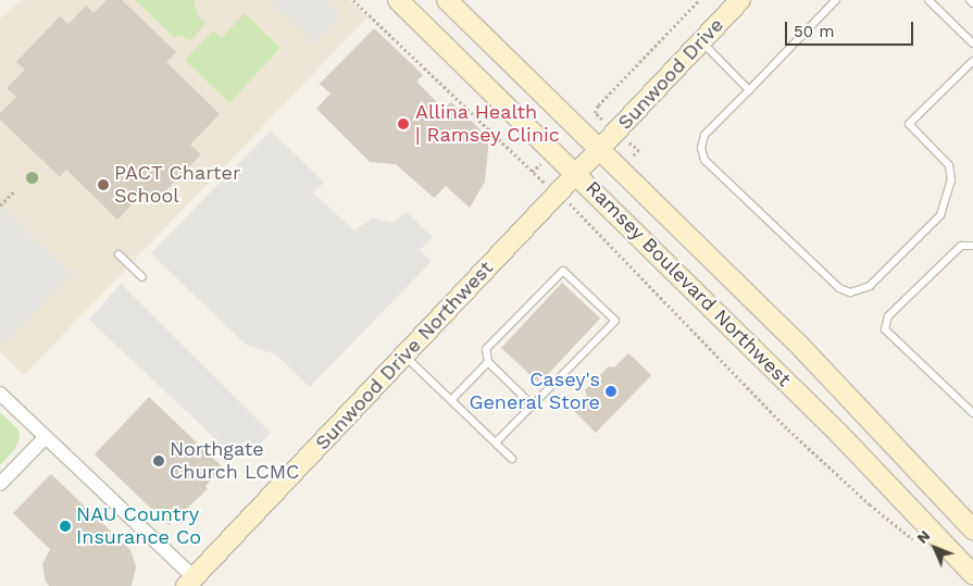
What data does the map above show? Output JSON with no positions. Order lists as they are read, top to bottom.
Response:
{
  "streets": {
    "street": ["Sunwood Drive", "Ramsey Boulevard Northwest", "Sunwood Drive Northwest"]
  },
  "crossings": [
    ["Sunwood Drive", "Ramsey Boulevard Northwest"],
    ["Sunwood Drive", "Sunwood Drive Northwest"],
    ["Ramsey Boulevard Northwest", "Sunwood Drive Northwest"]
  ],
  "places": [
    "Allina Health | Ramsey Clinic",
    "PACT Charter School",
    "Casey's General Store",
    "Northgate Church LCMC",
    "NAU Country Insurance Co"
  ],
  "scale_bar": "50 m",
  "north": "top left"
}
